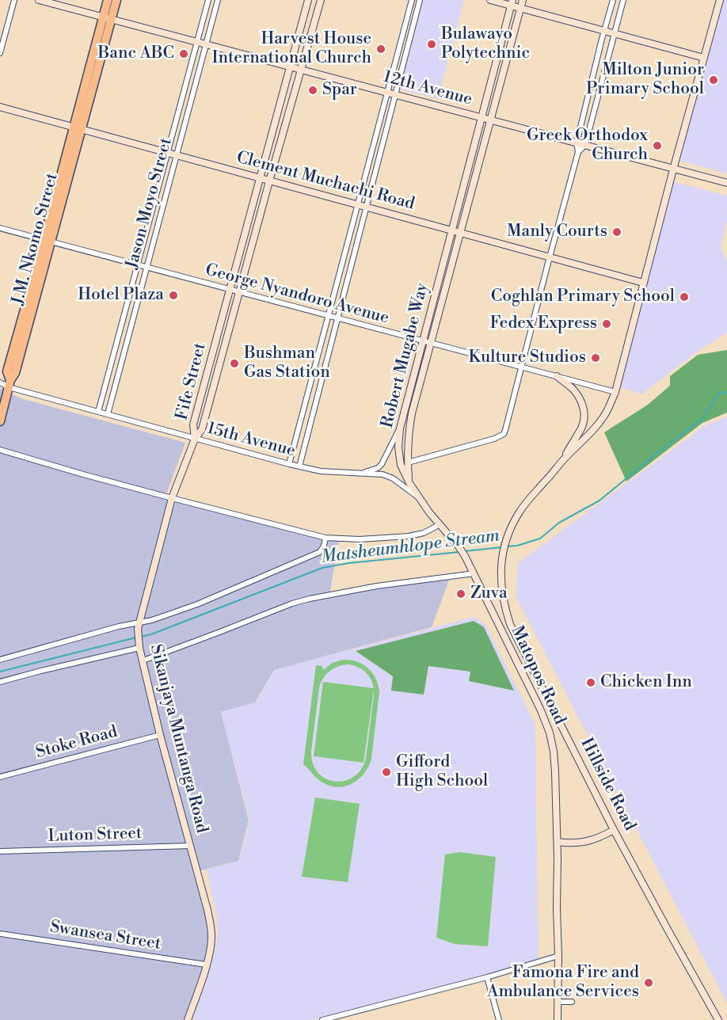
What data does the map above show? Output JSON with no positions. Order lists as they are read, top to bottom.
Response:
{
  "streets": {
    "highway": ["J.M. Nkomo Street"],
    "street": [
      "12th Avenue",
      "Clement Muchachi Road",
      "Jason Moyo Street",
      "George Nyandoro Avenue",
      "Robert Mugabe Way",
      "Fife Street",
      "15th Avenue",
      "Matopos Road",
      "Sikanjaya Muntanga Road",
      "Stoke Road",
      "Hillside Road",
      "Luton Street",
      "Swansea Street"
    ]
  },
  "crossings": [
    ["12th Avenue", "Jason Moyo Street"],
    ["12th Avenue", "J.M. Nkomo Street"],
    ["12th Avenue", "Robert Mugabe Way"],
    ["12th Avenue", "Fife Street"],
    ["12th Avenue", "Hillside Road"],
    ["Clement Muchachi Road", "Jason Moyo Street"],
    ["Clement Muchachi Road", "J.M. Nkomo Street"],
    ["Clement Muchachi Road", "Robert Mugabe Way"],
    ["Clement Muchachi Road", "Fife Street"],
    ["Clement Muchachi Road", "Hillside Road"],
    ["Jason Moyo Street", "George Nyandoro Avenue"],
    ["Jason Moyo Street", "15th Avenue"],
    ["J.M. Nkomo Street", "George Nyandoro Avenue"],
    ["J.M. Nkomo Street", "15th Avenue"],
    ["George Nyandoro Avenue", "Robert Mugabe Way"],
    ["George Nyandoro Avenue", "Fife Street"],
    ["George Nyandoro Avenue", "Hillside Road"],
    ["Robert Mugabe Way", "15th Avenue"],
    ["Robert Mugabe Way", "Matopos Road"],
    ["Fife Street", "15th Avenue"],
    ["Fife Street", "Sikanjaya Muntanga Road"],
    ["15th Avenue", "Matopos Road"],
    ["15th Avenue", "Sikanjaya Muntanga Road"],
    ["Sikanjaya Muntanga Road", "Stoke Road"],
    ["Sikanjaya Muntanga Road", "Luton Street"],
    ["Sikanjaya Muntanga Road", "Swansea Street"]
  ],
  "water": ["Matsheumhlope Stream"],
  "places": [
    "Bulawayo Polytechnic",
    "Harvest House International Church",
    "Banc ABC",
    "Milton Junior Primary School",
    "Spar",
    "Greek Orthodox Church",
    "Manly Courts",
    "Hotel Plaza",
    "Coghlan Primary School",
    "Fedex Express",
    "Kulture Studios",
    "Bushman Gas Station",
    "Zuva",
    "Chicken Inn",
    "Gifford High School",
    "Famona Fire and Ambulance Services"
  ]
}
